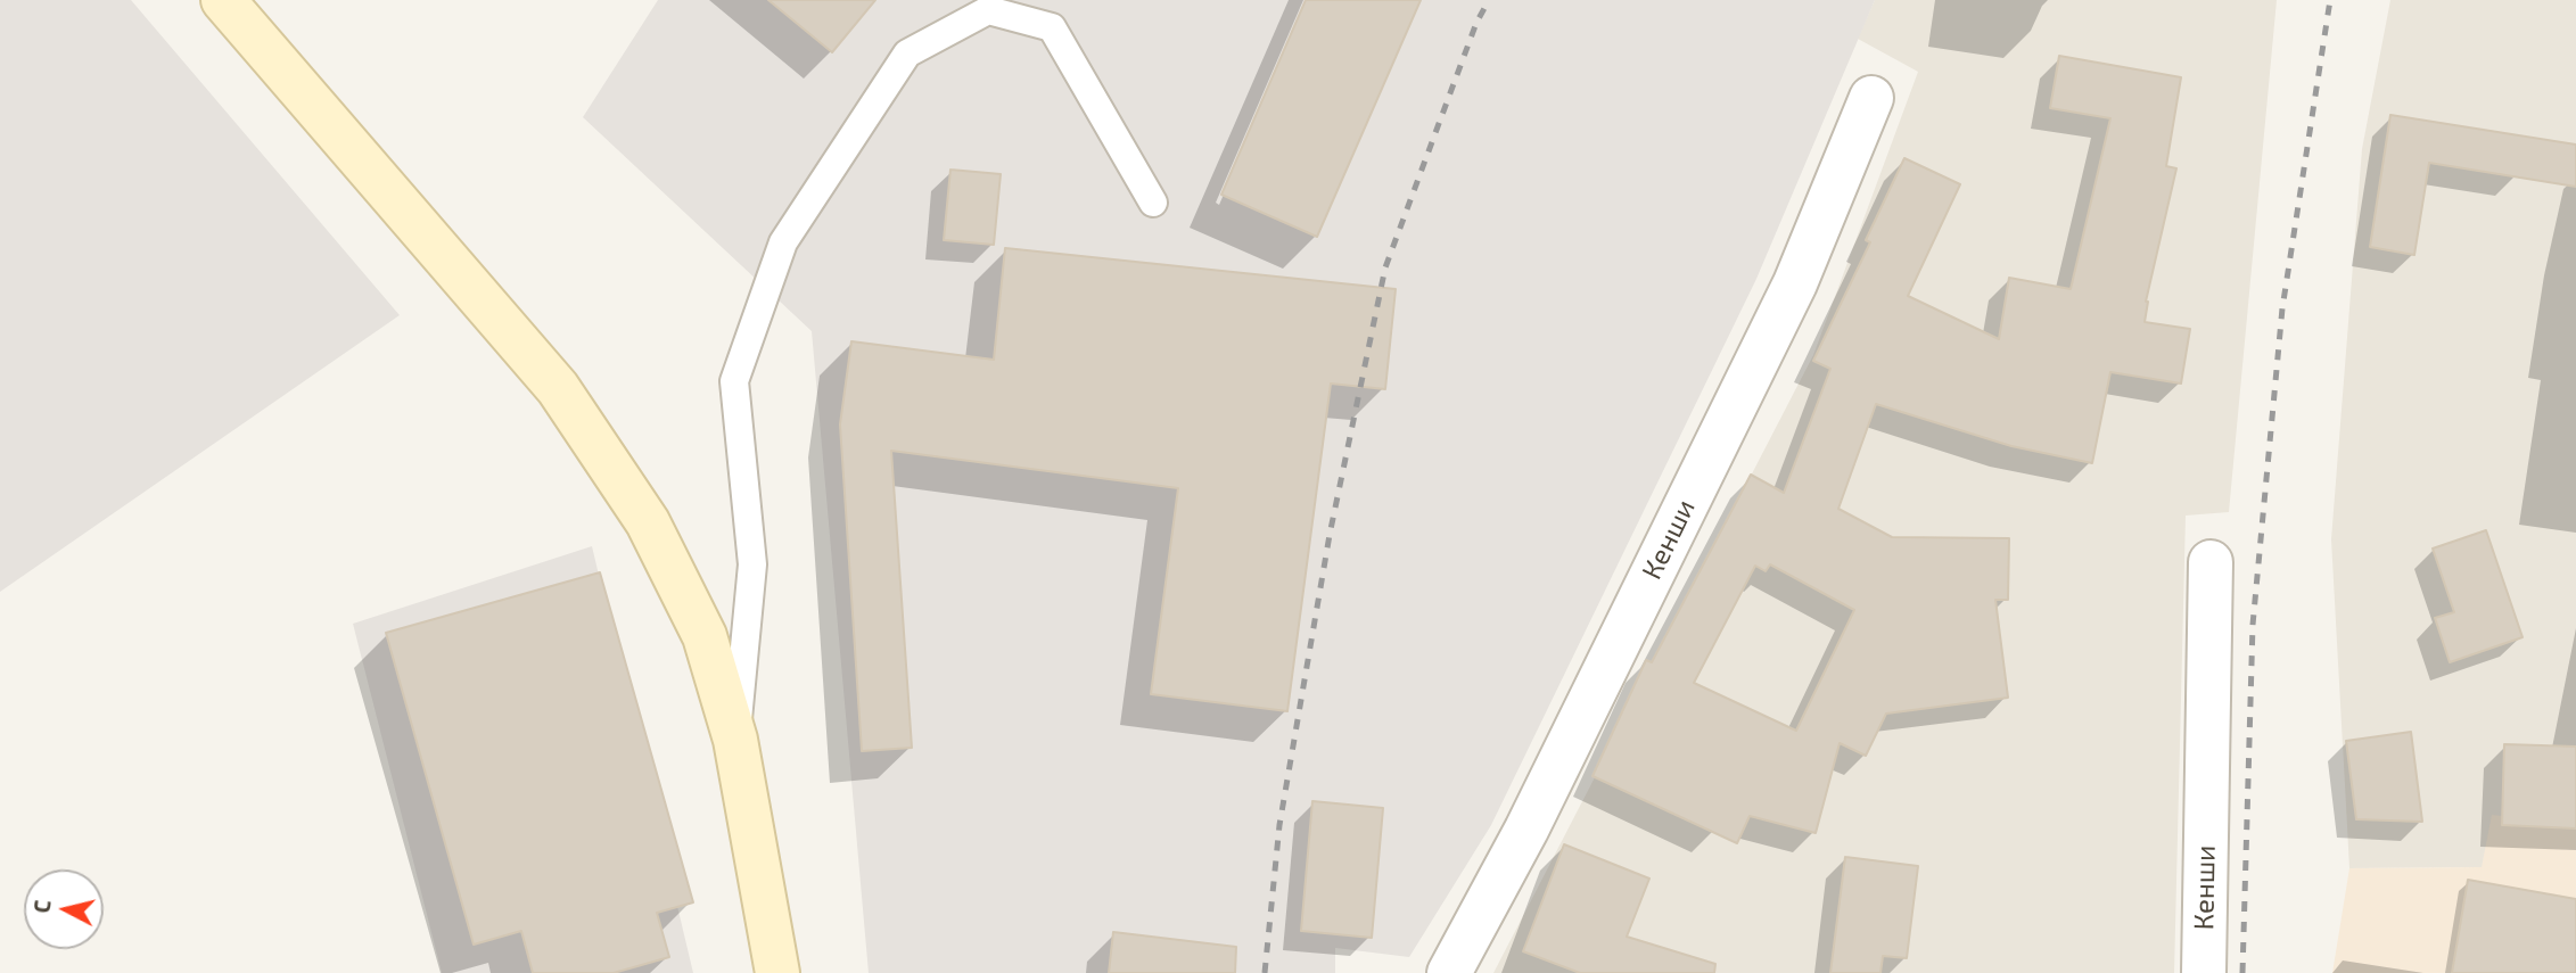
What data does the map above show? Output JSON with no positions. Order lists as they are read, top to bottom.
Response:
{
  "streets": {
    "street": ["Кенши"]
  },
  "north": "left"
}
